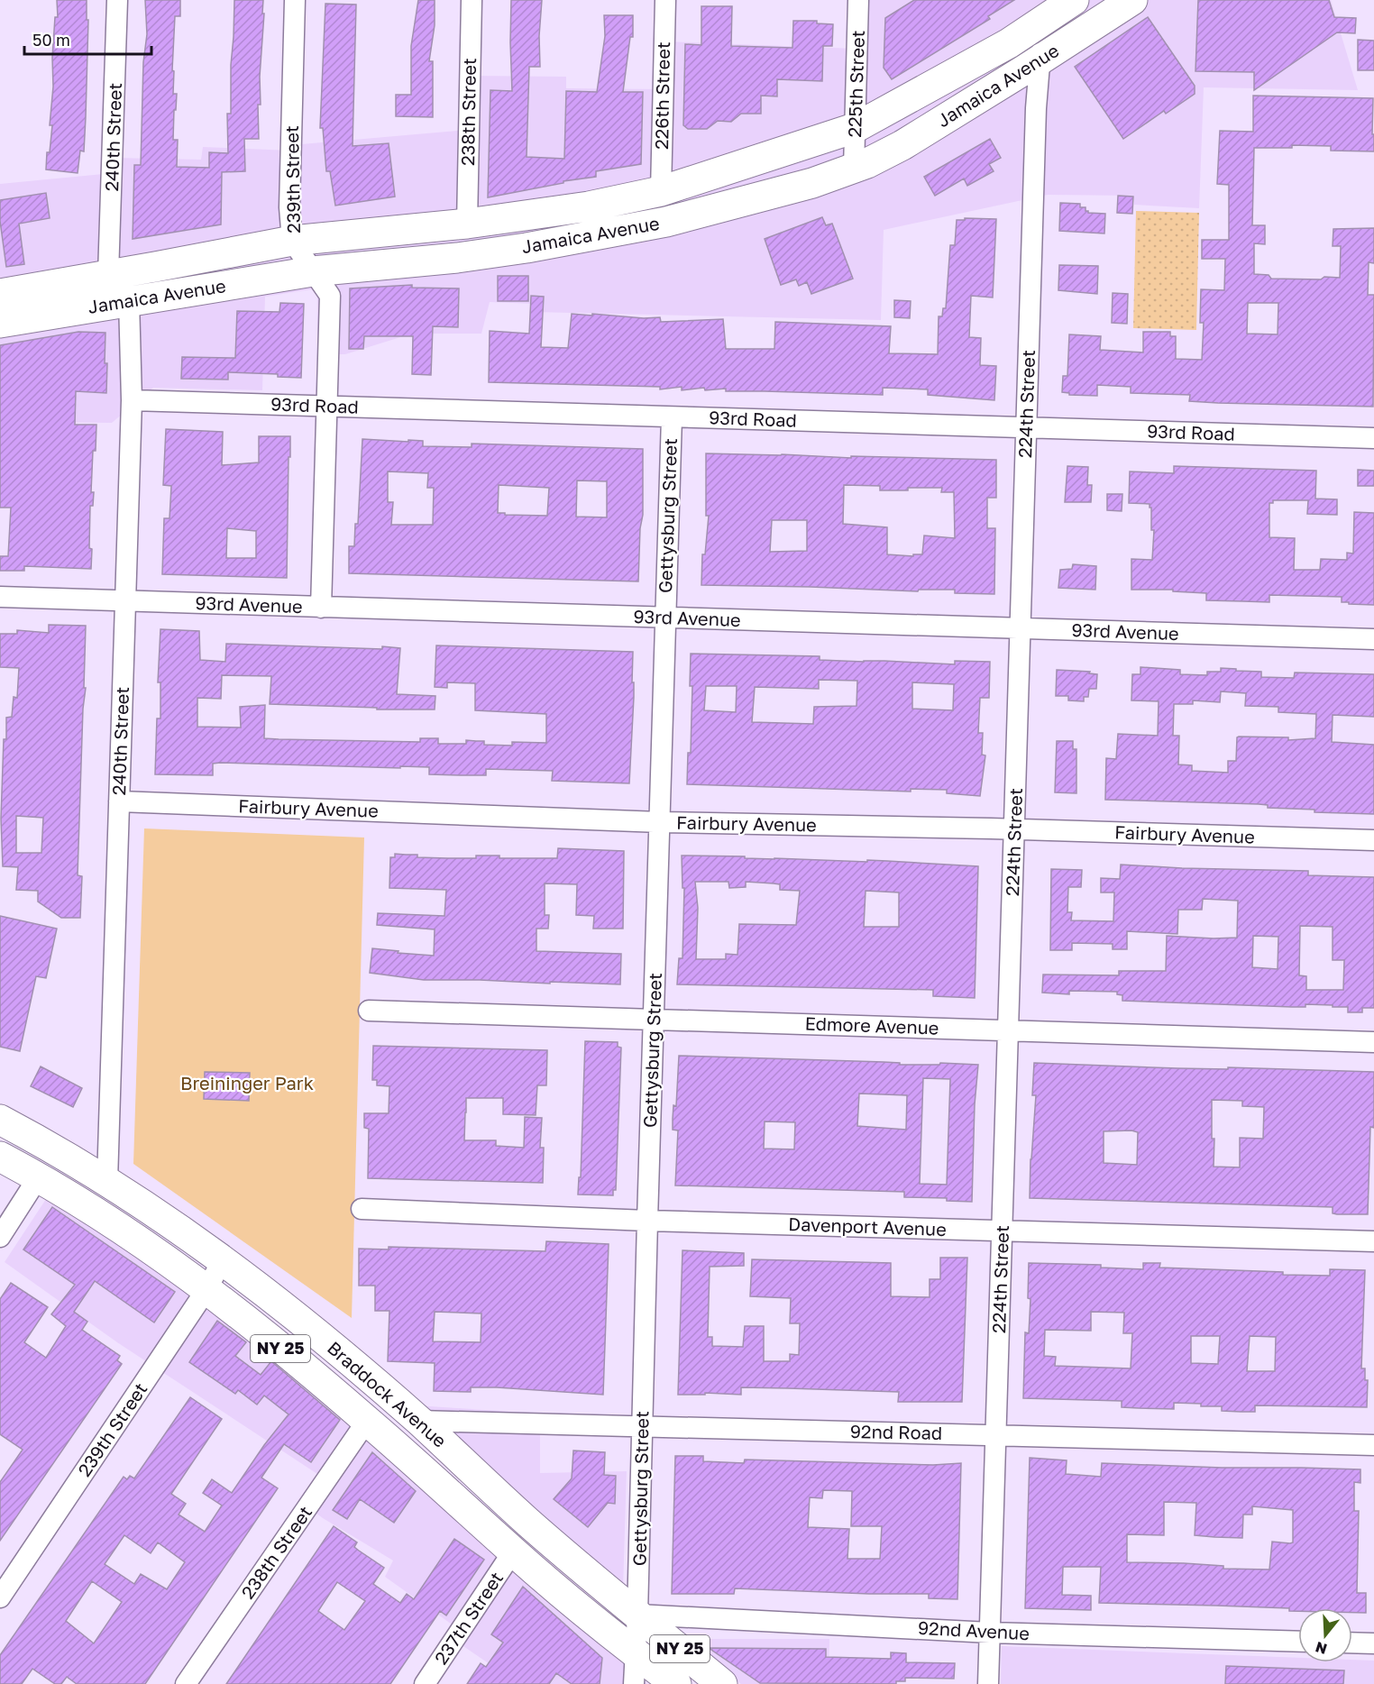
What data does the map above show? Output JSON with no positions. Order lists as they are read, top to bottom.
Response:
{
  "streets": {
    "main road": ["Jamaica Avenue", "NY 25", "Braddock Avenue"],
    "street": [
      "225th Street",
      "226th Street",
      "238th Street",
      "240th Street",
      "239th Street",
      "224th Street",
      "93rd Road",
      "Gettysburg Street",
      "93rd Avenue",
      "Fairbury Avenue",
      "Edmore Avenue",
      "Davenport Avenue",
      "92nd Road",
      "237th Street",
      "92nd Avenue"
    ]
  },
  "crossings": [
    ["225th Street", "Jamaica Avenue"],
    ["Jamaica Avenue", "226th Street"],
    ["Jamaica Avenue", "238th Street"],
    ["Jamaica Avenue", "240th Street"],
    ["Jamaica Avenue", "239th Street"],
    ["Jamaica Avenue", "224th Street"],
    ["238th Street", "Braddock Avenue"],
    ["240th Street", "93rd Road"],
    ["240th Street", "93rd Avenue"],
    ["240th Street", "Fairbury Avenue"],
    ["240th Street", "Braddock Avenue"],
    ["239th Street", "93rd Road"],
    ["239th Street", "93rd Avenue"],
    ["239th Street", "Braddock Avenue"],
    ["224th Street", "93rd Road"],
    ["224th Street", "93rd Avenue"],
    ["224th Street", "Fairbury Avenue"],
    ["224th Street", "Edmore Avenue"],
    ["224th Street", "Davenport Avenue"],
    ["224th Street", "92nd Road"],
    ["224th Street", "92nd Avenue"],
    ["93rd Road", "Gettysburg Street"],
    ["Gettysburg Street", "93rd Avenue"],
    ["Gettysburg Street", "Fairbury Avenue"],
    ["Gettysburg Street", "Edmore Avenue"],
    ["Gettysburg Street", "Davenport Avenue"],
    ["Gettysburg Street", "Braddock Avenue"],
    ["Gettysburg Street", "92nd Road"],
    ["Gettysburg Street", "92nd Avenue"],
    ["Braddock Avenue", "92nd Road"],
    ["Braddock Avenue", "237th Street"],
    ["Braddock Avenue", "92nd Avenue"]
  ],
  "parks": ["Breininger Park"],
  "scale_bar": "50 m",
  "north": "bottom"
}
